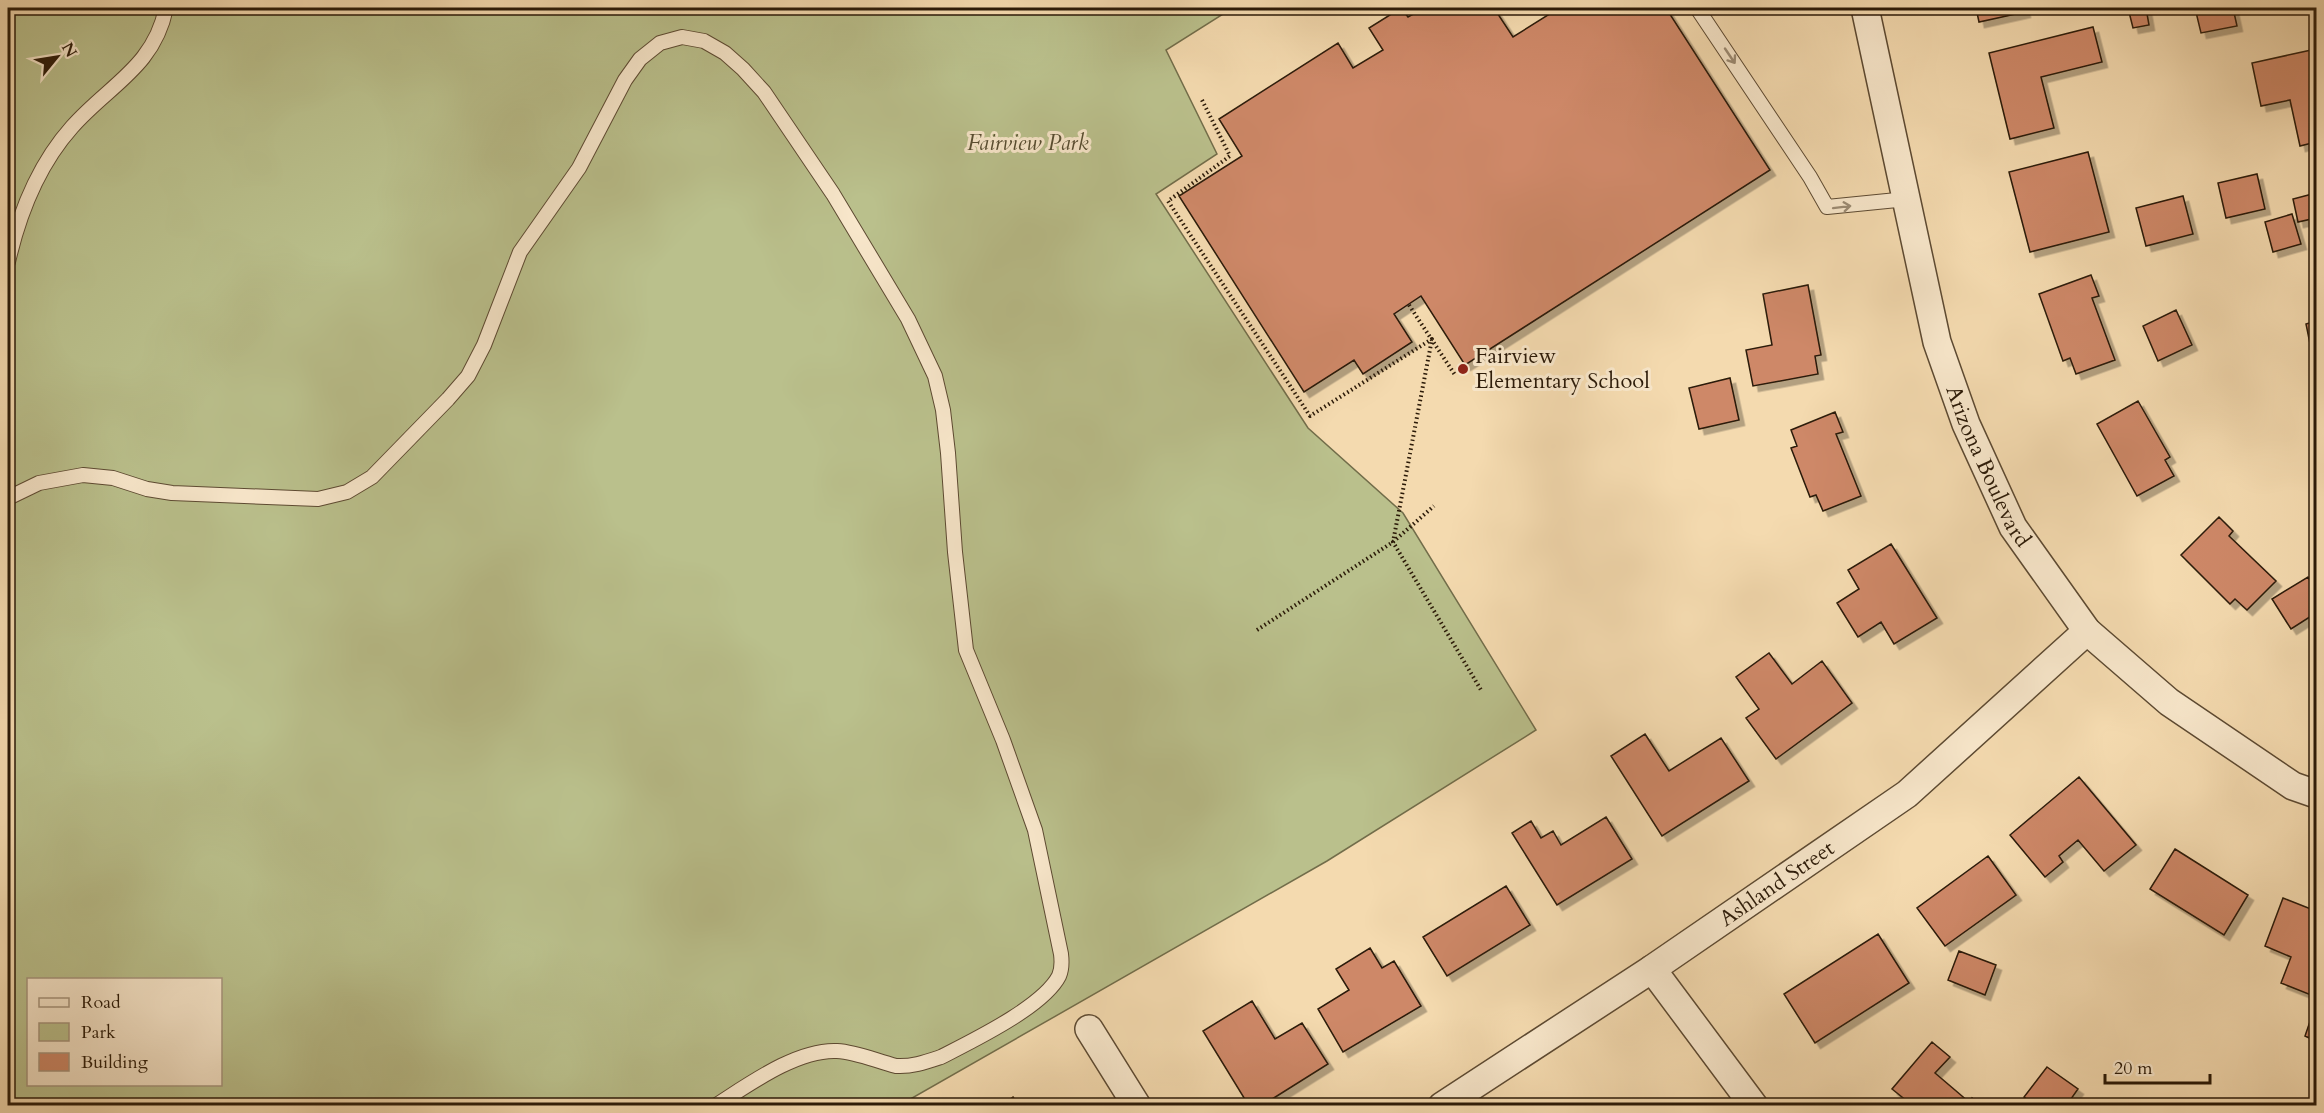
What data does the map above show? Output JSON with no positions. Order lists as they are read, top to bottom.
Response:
{
  "streets": {
    "street": ["Arizona Boulevard", "Ashland Street"]
  },
  "crossings": [
    ["Arizona Boulevard", "Ashland Street"]
  ],
  "parks": ["Fairview Park"],
  "places": ["Fairview Elementary School"],
  "legend": ["Road", "Park", "Building"],
  "scale_bar": "20 m",
  "north": "top right"
}
